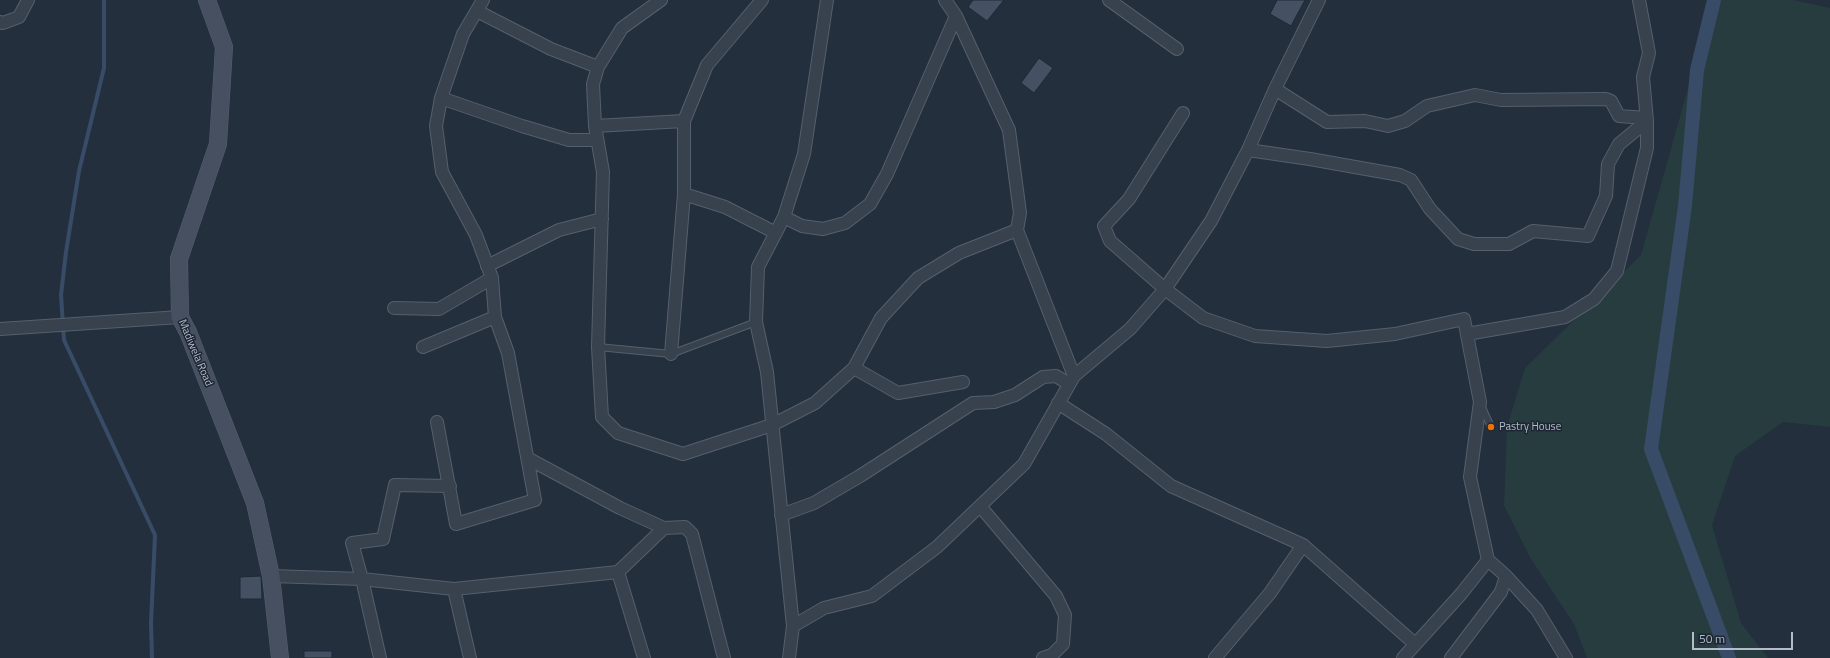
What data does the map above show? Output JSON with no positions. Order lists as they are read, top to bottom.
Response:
{
  "streets": {
    "main road": ["Madiwela Road"]
  },
  "places": ["Pastry House"],
  "scale_bar": "50 m"
}
